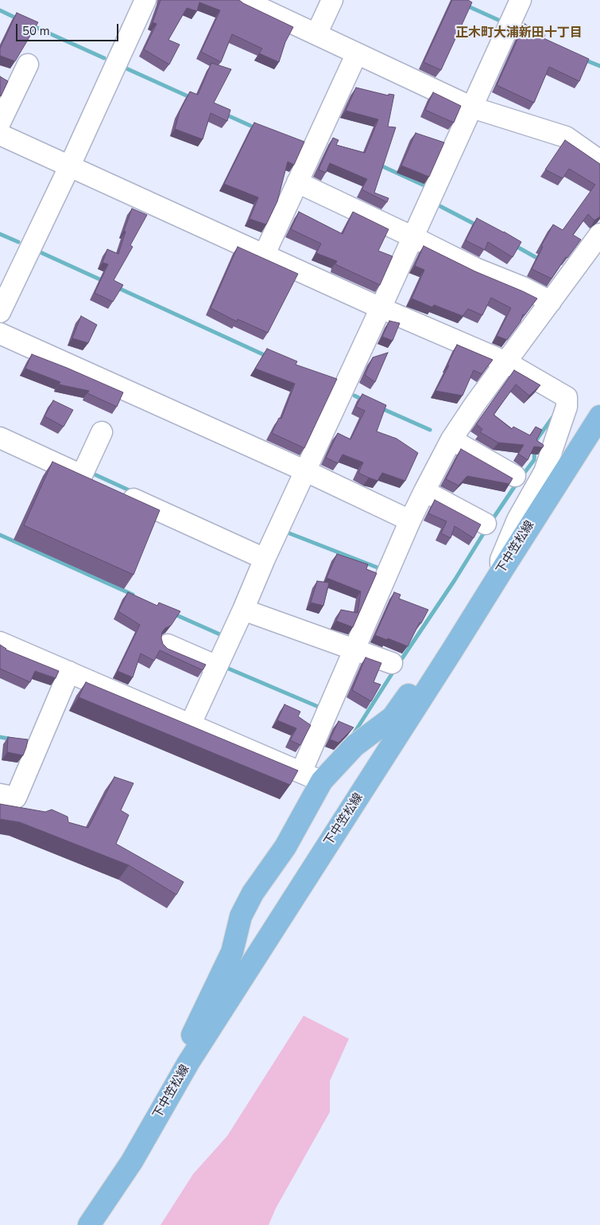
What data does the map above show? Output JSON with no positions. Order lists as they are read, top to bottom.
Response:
{
  "streets": {
    "main road": ["下中笠松線"]
  },
  "districts": ["正木町大浦新田十丁目"],
  "scale_bar": "50 m"
}
